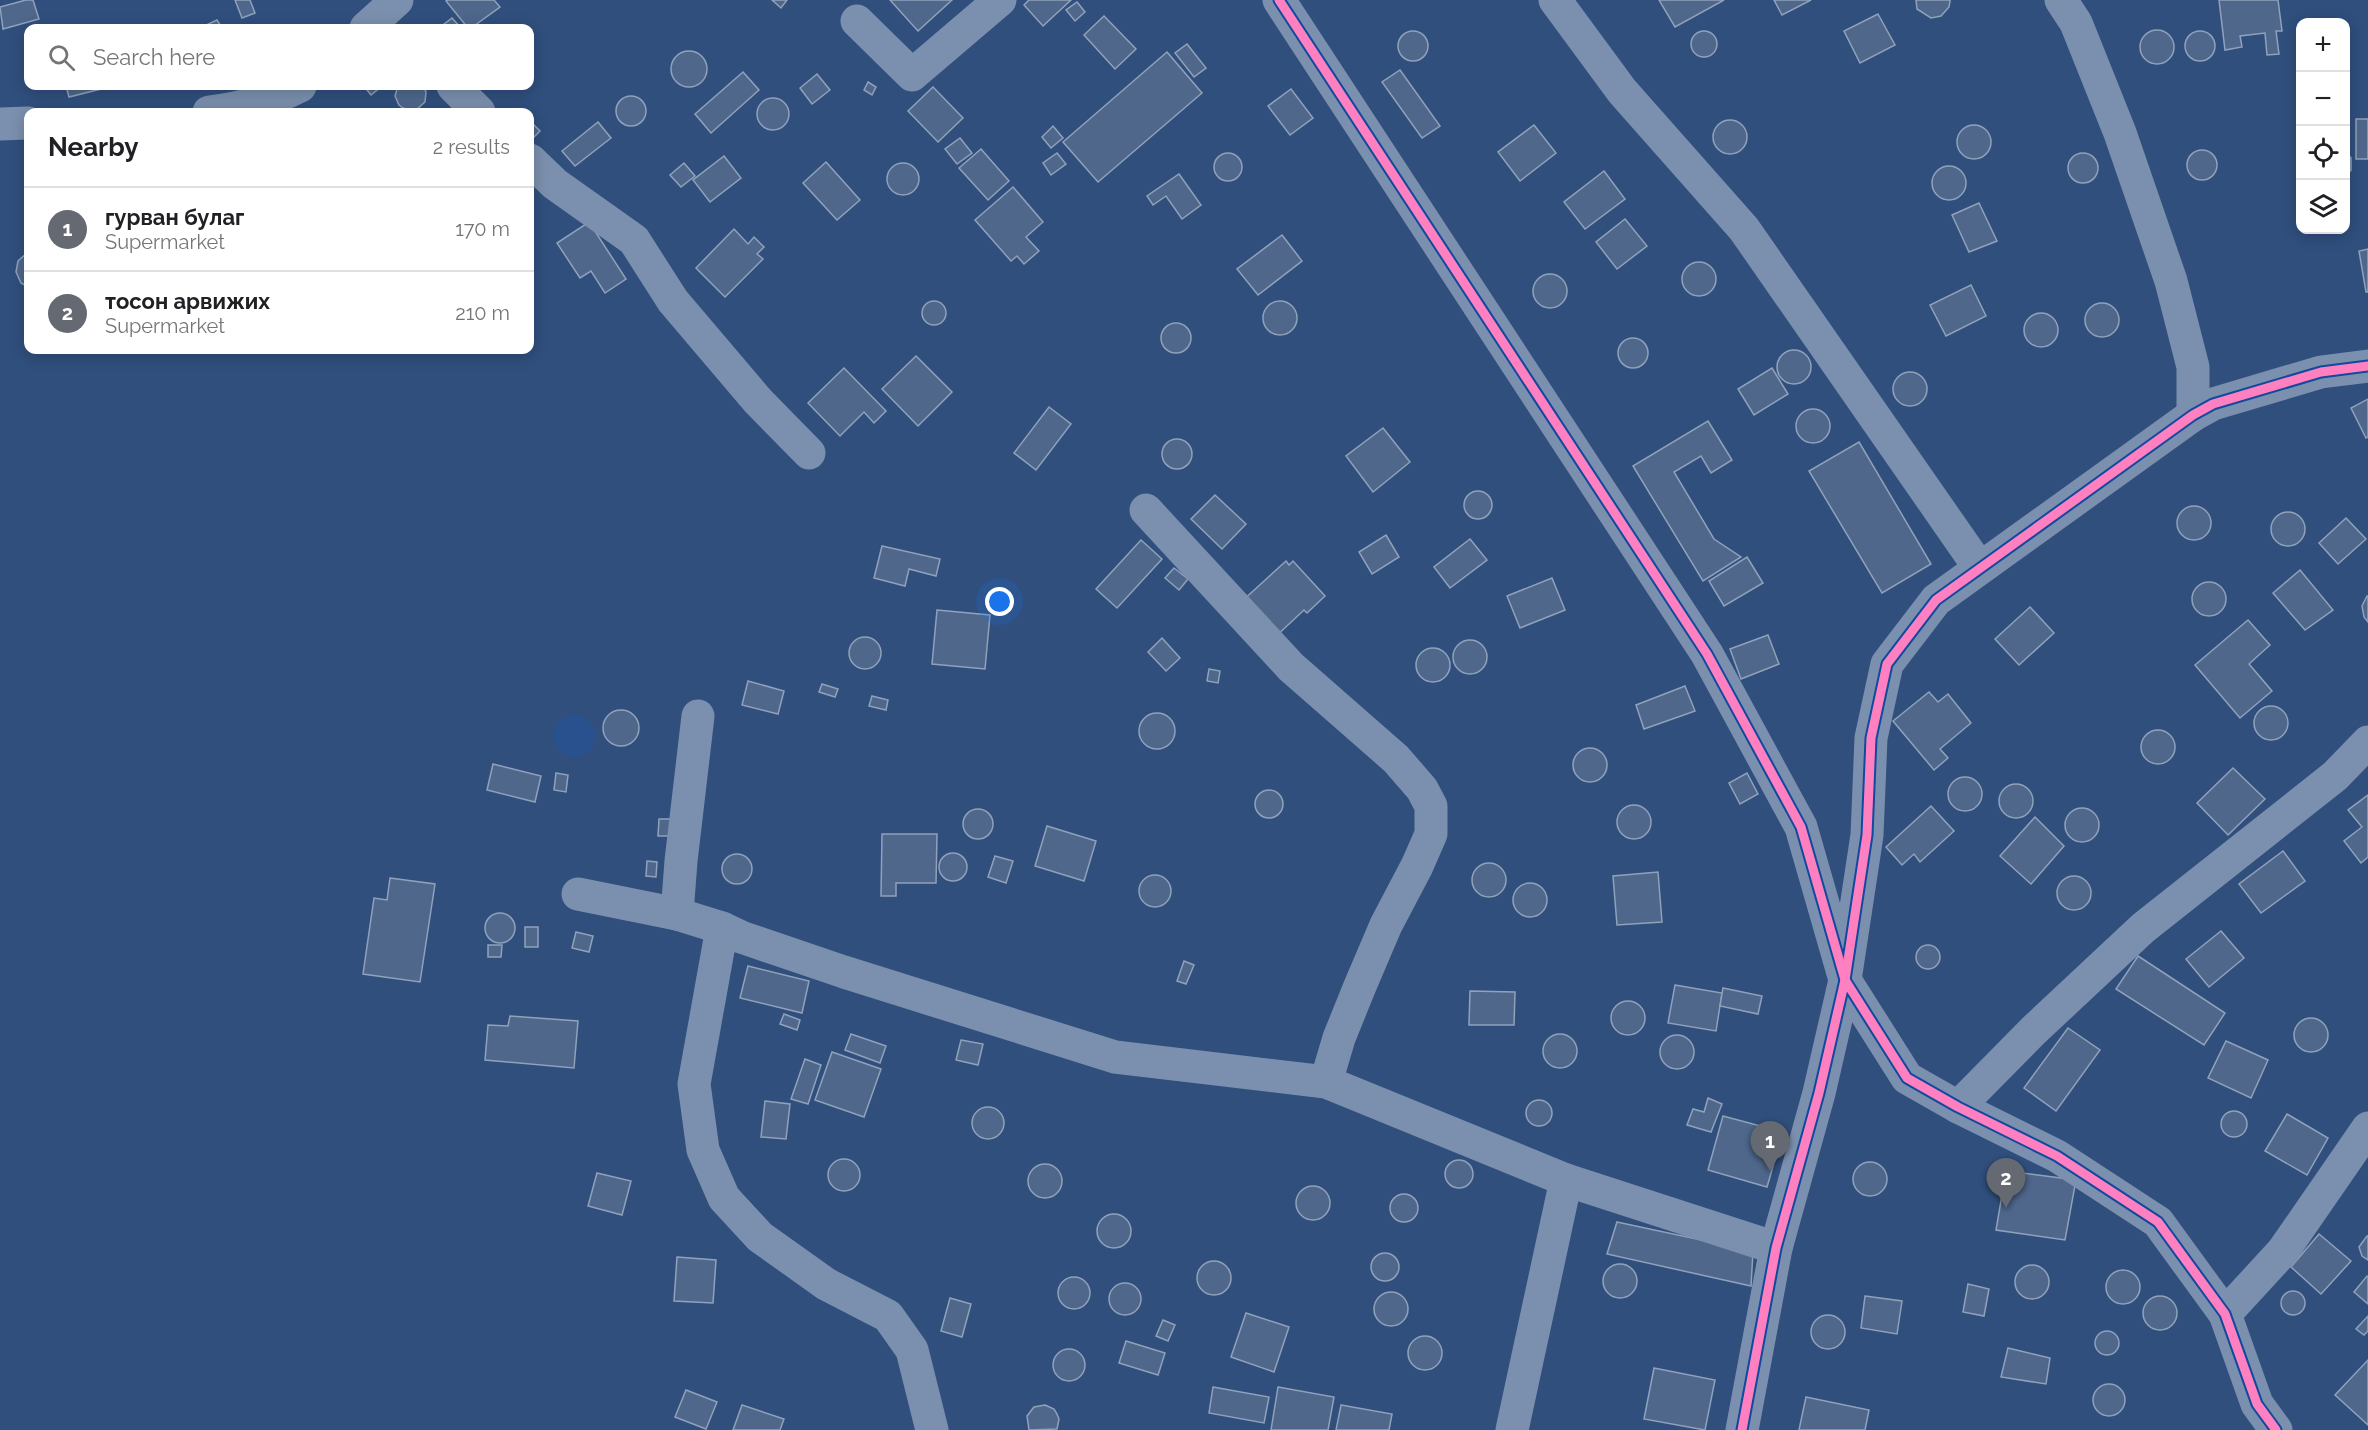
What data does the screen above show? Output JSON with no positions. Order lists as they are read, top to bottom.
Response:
{
  "page": {
    "map_buttons": ["+", "−"],
    "search": "Search here",
    "heading": ["Nearby", "2 results"],
    "list": [
      {
        "mark": "1",
        "name": "гурван булаг",
        "note": "Supermarket",
        "value": "170 m"
      },
      {
        "mark": "2",
        "name": "тосон арвижих",
        "note": "Supermarket",
        "value": "210 m"
      }
    ],
    "pins": ["1", "2"]
  }
}
